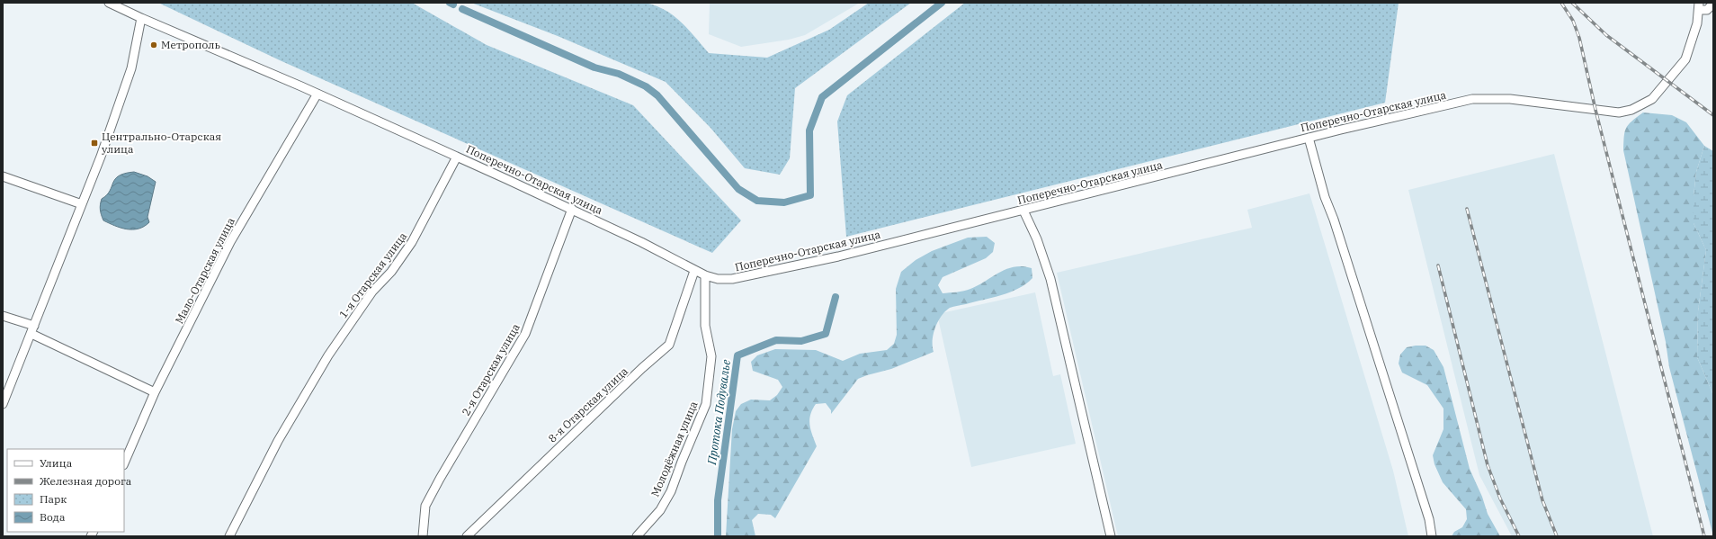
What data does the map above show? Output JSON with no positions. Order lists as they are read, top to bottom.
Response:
{
  "streets": {
    "street": [
      "Поперечно-Отарская улица",
      "Мало-Отарская улица",
      "1-я Отарская улица",
      "2-я Отарская улица",
      "8-я Отарская улица",
      "Молодёжная улица"
    ]
  },
  "crossings": [
    ["Поперечно-Отарская улица", "Мало-Отарская улица"],
    ["Поперечно-Отарская улица", "1-я Отарская улица"],
    ["Поперечно-Отарская улица", "2-я Отарская улица"],
    ["Поперечно-Отарская улица", "8-я Отарская улица"],
    ["Поперечно-Отарская улица", "Молодёжная улица"]
  ],
  "water": ["Протока Подувалье"],
  "places": {
    "other": ["Метрополь"],
    "transit": ["Центрально-Отарская улица"]
  },
  "legend": [
    "Улица",
    "Железная дорога",
    "Парк",
    "Вода"
  ]
}
